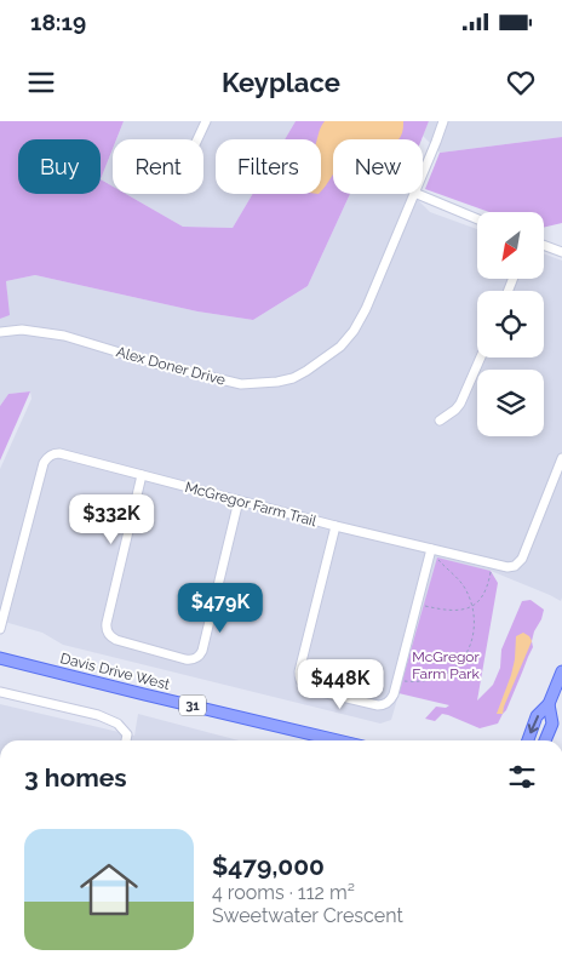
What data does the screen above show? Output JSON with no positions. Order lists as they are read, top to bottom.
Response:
{
  "streets": {
    "main road": ["Davis Drive West", "31"],
    "street": ["Alex Doner Drive", "McGregor Farm Trail"]
  },
  "parks": ["McGregor Farm Park"],
  "north": "bottom left",
  "page": {
    "status": "18:19",
    "header": "Keyplace",
    "chip": [
      "Buy",
      "Rent",
      "Filters",
      "New"
    ],
    "price": ["$332K", "$479K", "$448K"],
    "heading": "3 homes",
    "list": [
      {
        "name": "$479,000",
        "note": "4 rooms · 112 m² · Sweetwater Crescent"
      }
    ]
  }
}
